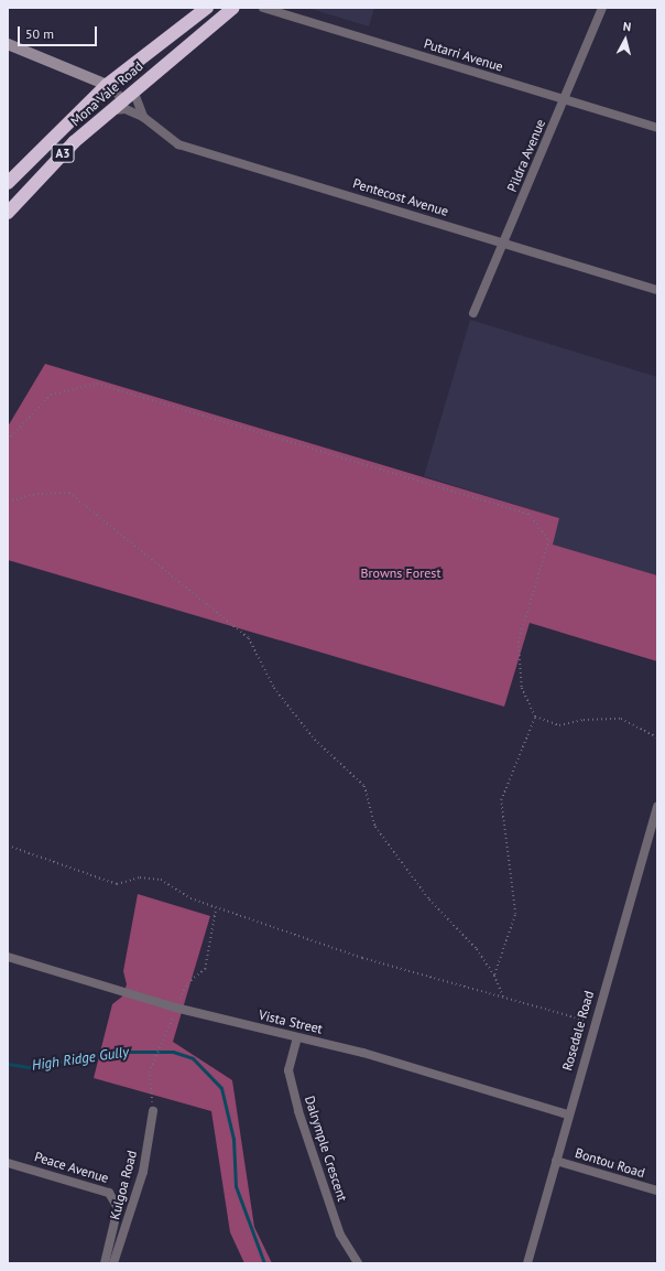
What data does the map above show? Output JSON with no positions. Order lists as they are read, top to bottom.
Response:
{
  "streets": {
    "highway": ["Mona Vale Road", "A3"],
    "street": [
      "Putarri Avenue",
      "Pildra Avenue",
      "Pentecost Avenue",
      "Vista Street",
      "Rosedale Road",
      "Dalrymple Crescent",
      "Bontou Road",
      "Peace Avenue",
      "Kulgoa Road"
    ]
  },
  "crossings": [
    ["Putarri Avenue", "Pildra Avenue"],
    ["Mona Vale Road", "Pentecost Avenue"],
    ["Pildra Avenue", "Pentecost Avenue"],
    ["Vista Street", "Rosedale Road"],
    ["Vista Street", "Dalrymple Crescent"],
    ["Rosedale Road", "Bontou Road"],
    ["Peace Avenue", "Kulgoa Road"]
  ],
  "water": ["High Ridge Gully"],
  "parks": ["Browns Forest"],
  "scale_bar": "50 m",
  "north": "top"
}
